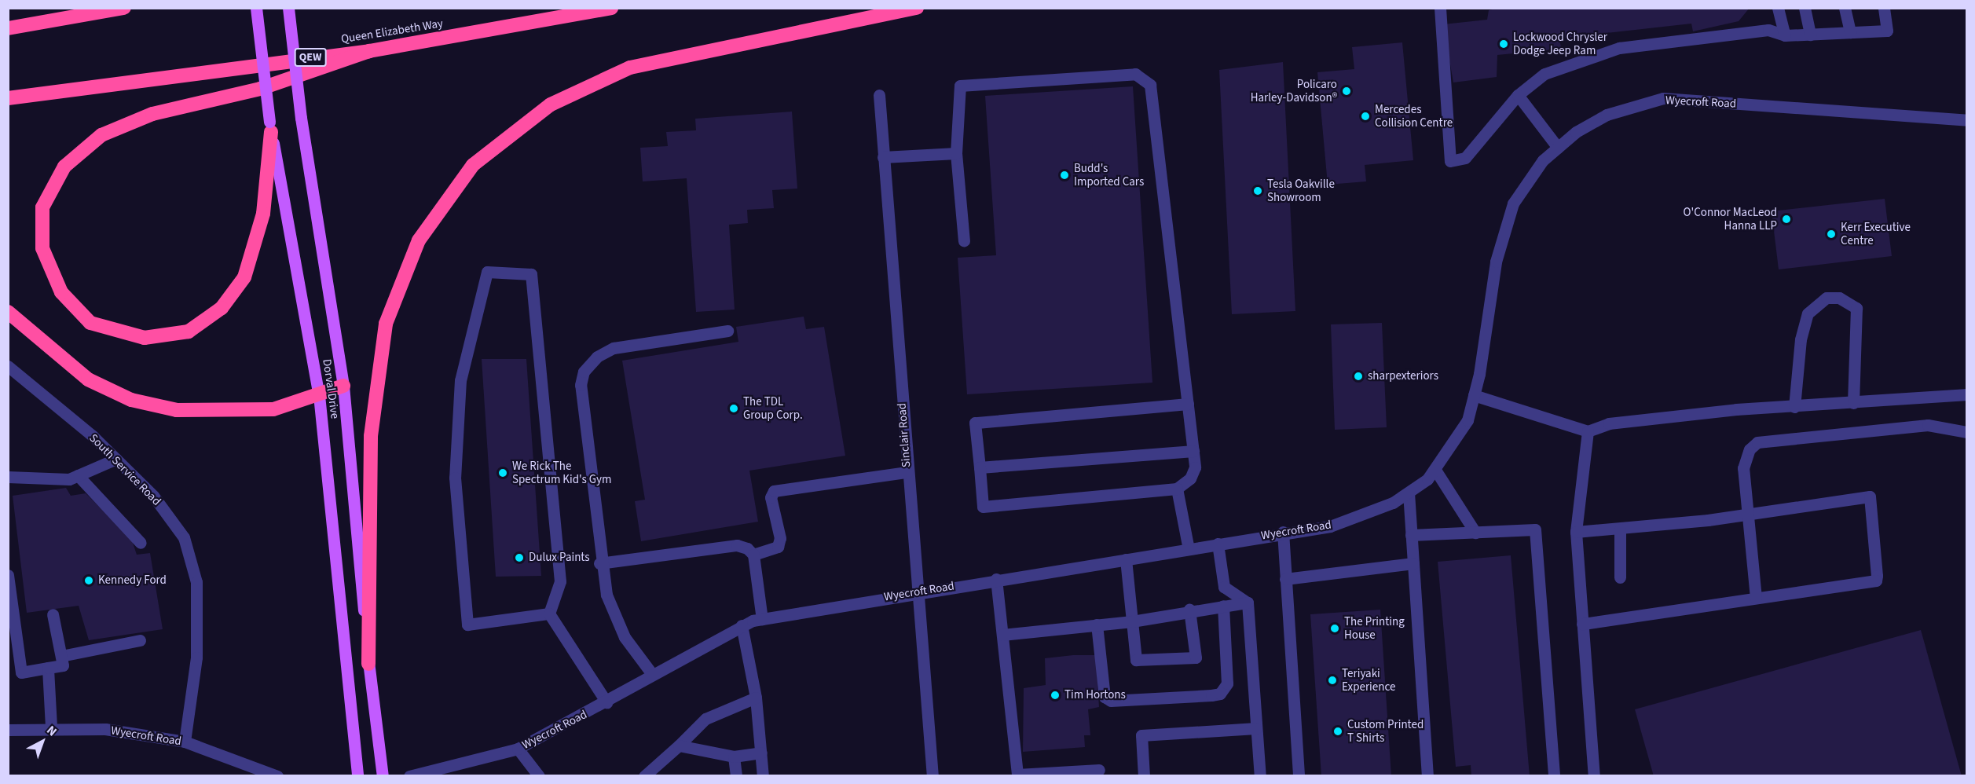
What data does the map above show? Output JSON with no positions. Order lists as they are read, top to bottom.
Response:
{
  "streets": {
    "highway": ["Queen Elizabeth Way", "QEW"],
    "main road": ["Dorval Drive"],
    "street": ["Wyecroft Road", "Sinclair Road", "South Service Road"]
  },
  "crossings": [
    ["Wyecroft Road", "Sinclair Road"],
    ["Wyecroft Road", "South Service Road"]
  ],
  "places": [
    "Lockwood Chrysler Dodge Jeep Ram",
    "Policaro Harley-Davidson®",
    "Mercedes Collision Centre",
    "Budd's Imported Cars",
    "Tesla Oakville Showroom",
    "O'Connor MacLeod Hanna LLP",
    "Kerr Executive Centre",
    "sharpexteriors",
    "The TDL Group Corp.",
    "We Rick The Spectrum Kid's Gym",
    "Dulux Paints",
    "Kennedy Ford",
    "The Printing House",
    "Teriyaki Experience",
    "Tim Hortons",
    "Custom Printed T Shirts"
  ],
  "north": "top right"
}
